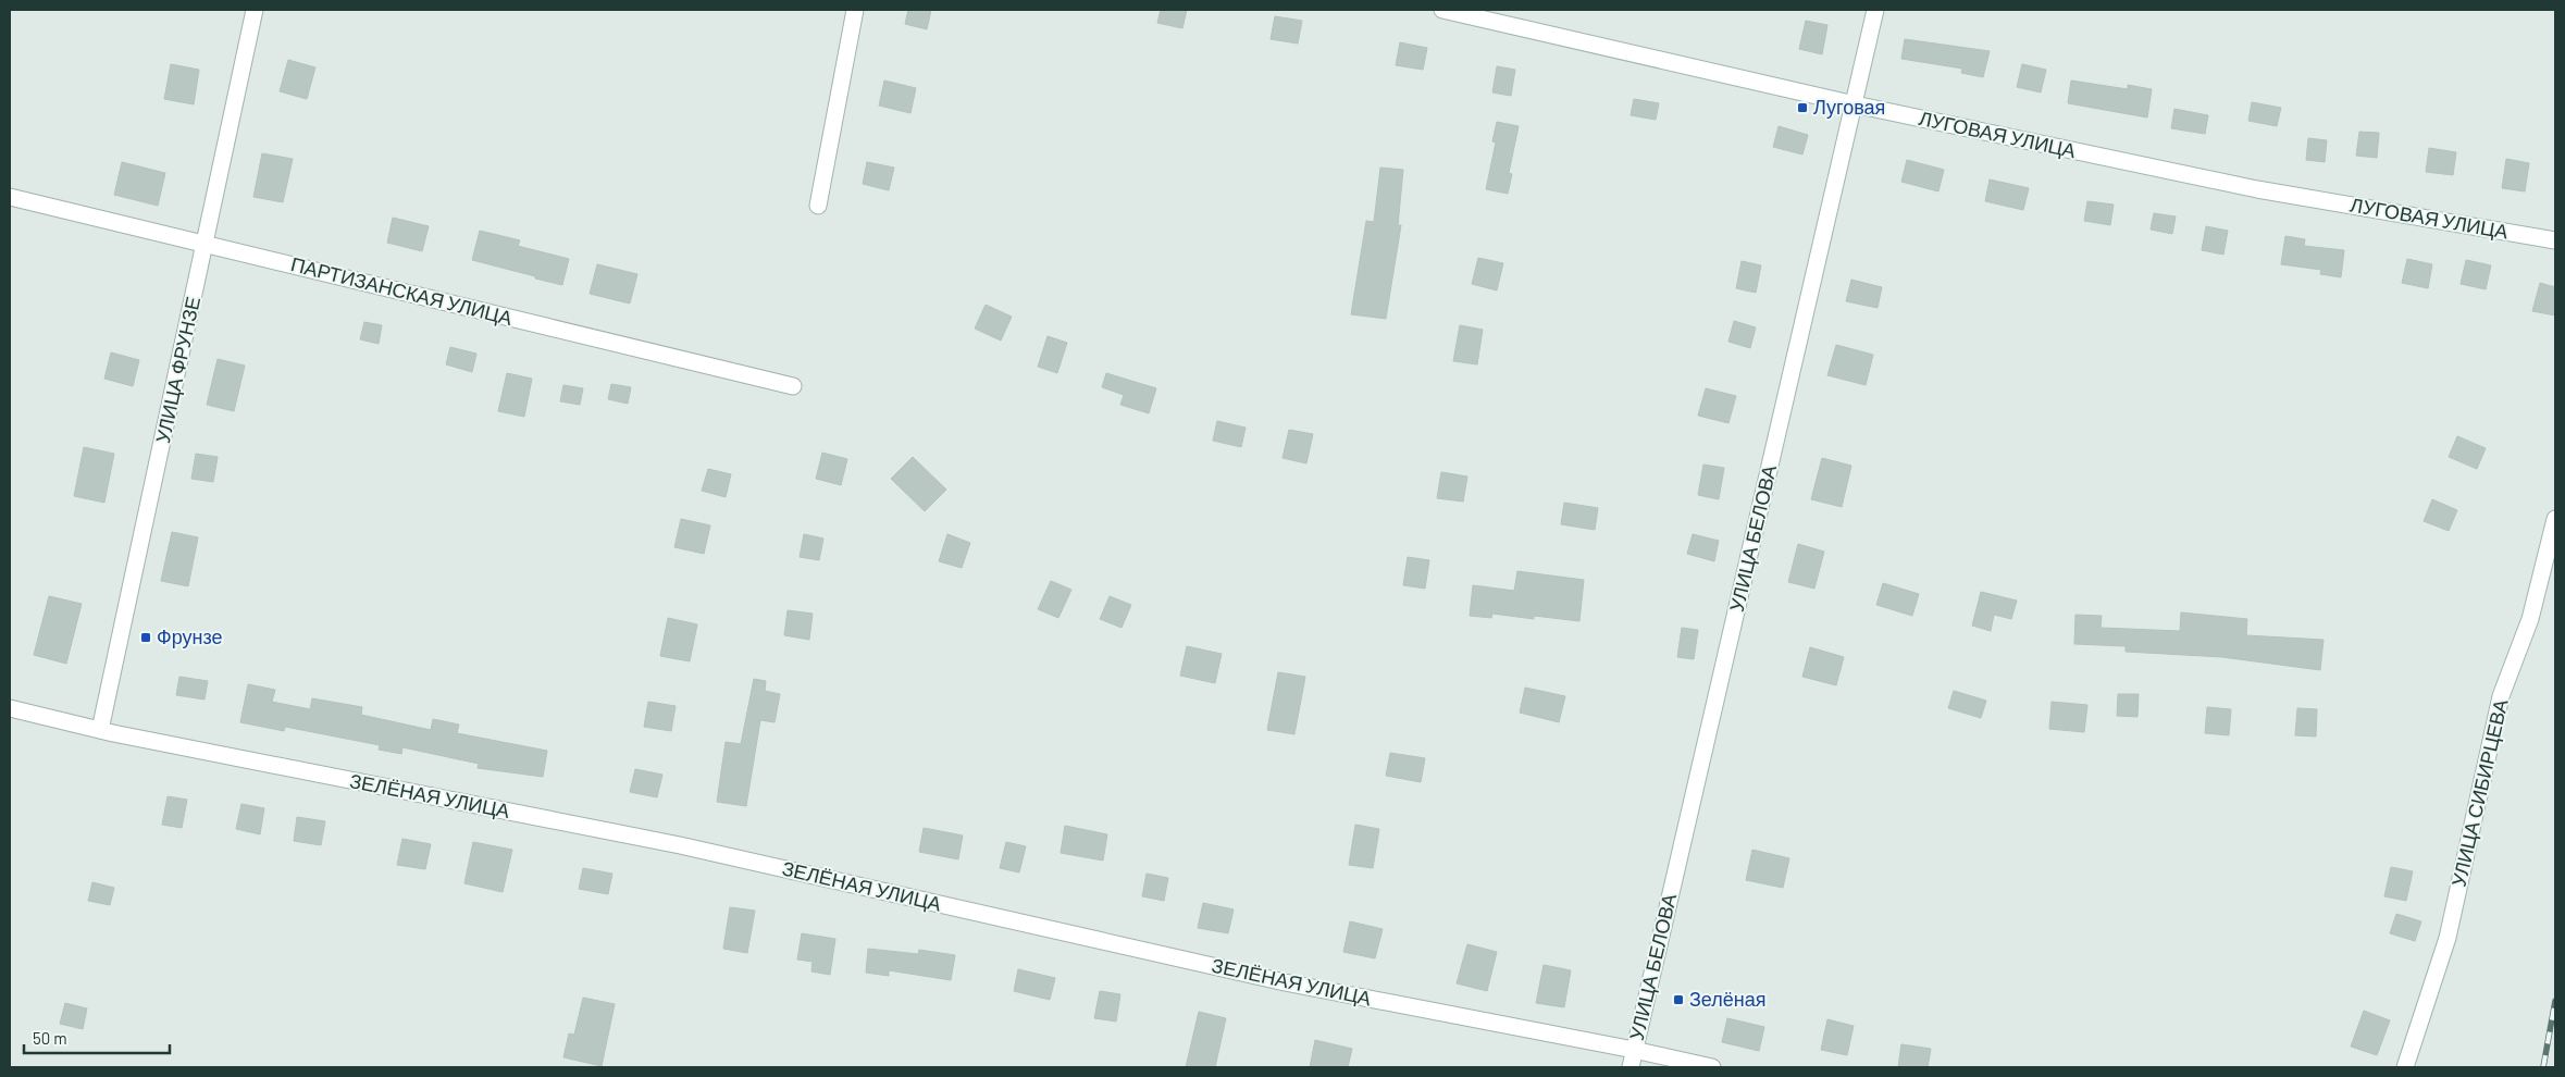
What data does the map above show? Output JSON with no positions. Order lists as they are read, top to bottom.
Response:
{
  "streets": {
    "street": [
      "ЛУГОВАЯ УЛИЦА",
      "ПАРТИЗАНСКАЯ УЛИЦА",
      "УЛИЦА ФРУНЗЕ",
      "УЛИЦА БЕЛОВА",
      "УЛИЦА СИБИРЦЕВА",
      "ЗЕЛЁНАЯ УЛИЦА"
    ]
  },
  "crossings": [
    ["ЛУГОВАЯ УЛИЦА", "УЛИЦА БЕЛОВА"],
    ["ПАРТИЗАНСКАЯ УЛИЦА", "УЛИЦА ФРУНЗЕ"],
    ["УЛИЦА ФРУНЗЕ", "ЗЕЛЁНАЯ УЛИЦА"],
    ["УЛИЦА БЕЛОВА", "ЗЕЛЁНАЯ УЛИЦА"]
  ],
  "places": {
    "transit": ["Луговая", "Фрунзе", "Зелёная"]
  },
  "scale_bar": "50 m"
}
